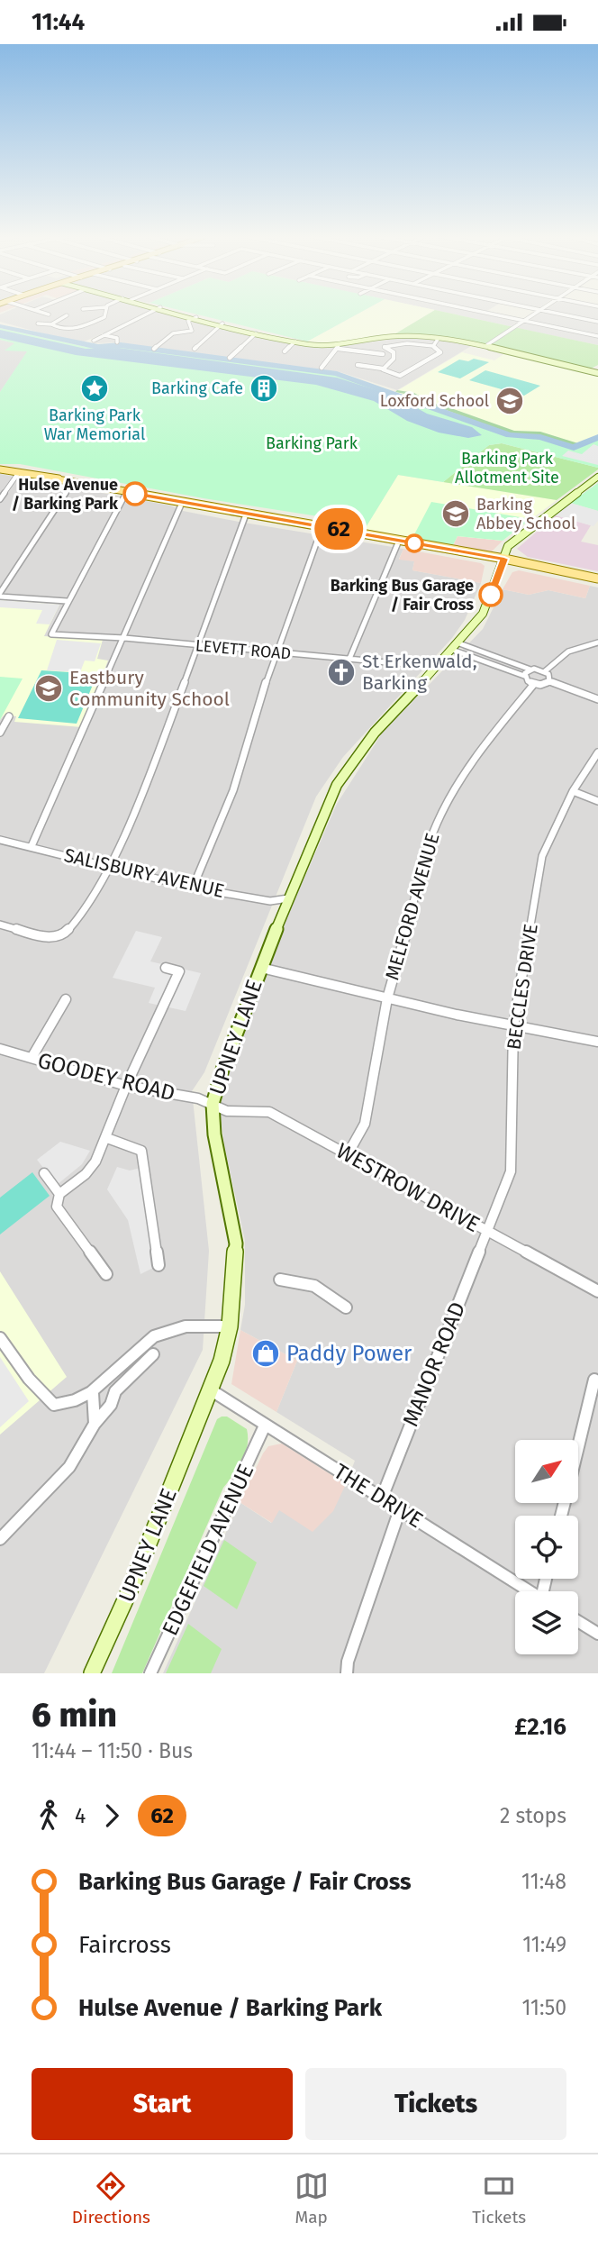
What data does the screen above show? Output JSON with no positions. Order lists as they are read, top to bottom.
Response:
{
  "streets": {
    "street": [
      "LEVETT ROAD",
      "SALISBURY AVENUE",
      "MELFORD AVENUE",
      "BECCLES DRIVE",
      "UPNEY LANE",
      "GOODEY ROAD",
      "WESTROW DRIVE",
      "MANOR ROAD",
      "THE DRIVE",
      "EDGEFIELD AVENUE"
    ]
  },
  "crossings": [
    ["LEVETT ROAD", "UPNEY LANE"],
    ["SALISBURY AVENUE", "UPNEY LANE"],
    ["MELFORD AVENUE", "WESTROW DRIVE"],
    ["BECCLES DRIVE", "WESTROW DRIVE"],
    ["BECCLES DRIVE", "MANOR ROAD"],
    ["UPNEY LANE", "GOODEY ROAD"],
    ["UPNEY LANE", "WESTROW DRIVE"],
    ["UPNEY LANE", "THE DRIVE"],
    ["GOODEY ROAD", "WESTROW DRIVE"],
    ["WESTROW DRIVE", "MANOR ROAD"],
    ["MANOR ROAD", "THE DRIVE"],
    ["THE DRIVE", "EDGEFIELD AVENUE"]
  ],
  "parks": ["Barking Park", "Barking Park Allotment Site"],
  "places": {
    "place": ["Barking Park War Memorial"],
    "building": ["Barking Cafe"],
    "school or university": ["Loxford School", "Barking Abbey School", "Eastbury Community School"],
    "other": ["Hulse Avenue / Barking Park", "Barking Bus Garage / Fair Cross"],
    "church": ["St Erkenwald, Barking"],
    "shop": ["Paddy Power"]
  },
  "lines": ["bus line 62"],
  "north": "top right",
  "page": {
    "status": "11:44",
    "on_map": "62",
    "heading": ["6 min", "11:44 – 11:50 · Bus", "£2.16"],
    "legs": ["4", "62", "2 stops"],
    "list": [
      {
        "name": "Barking Bus Garage / Fair Cross",
        "value": "11:48"
      },
      {
        "name": "Faircross",
        "value": "11:49"
      },
      {
        "name": "Hulse Avenue / Barking Park",
        "value": "11:50"
      }
    ],
    "buttons": ["Start", "Tickets"],
    "tabs": ["Directions", "Map", "Tickets"]
  }
}
